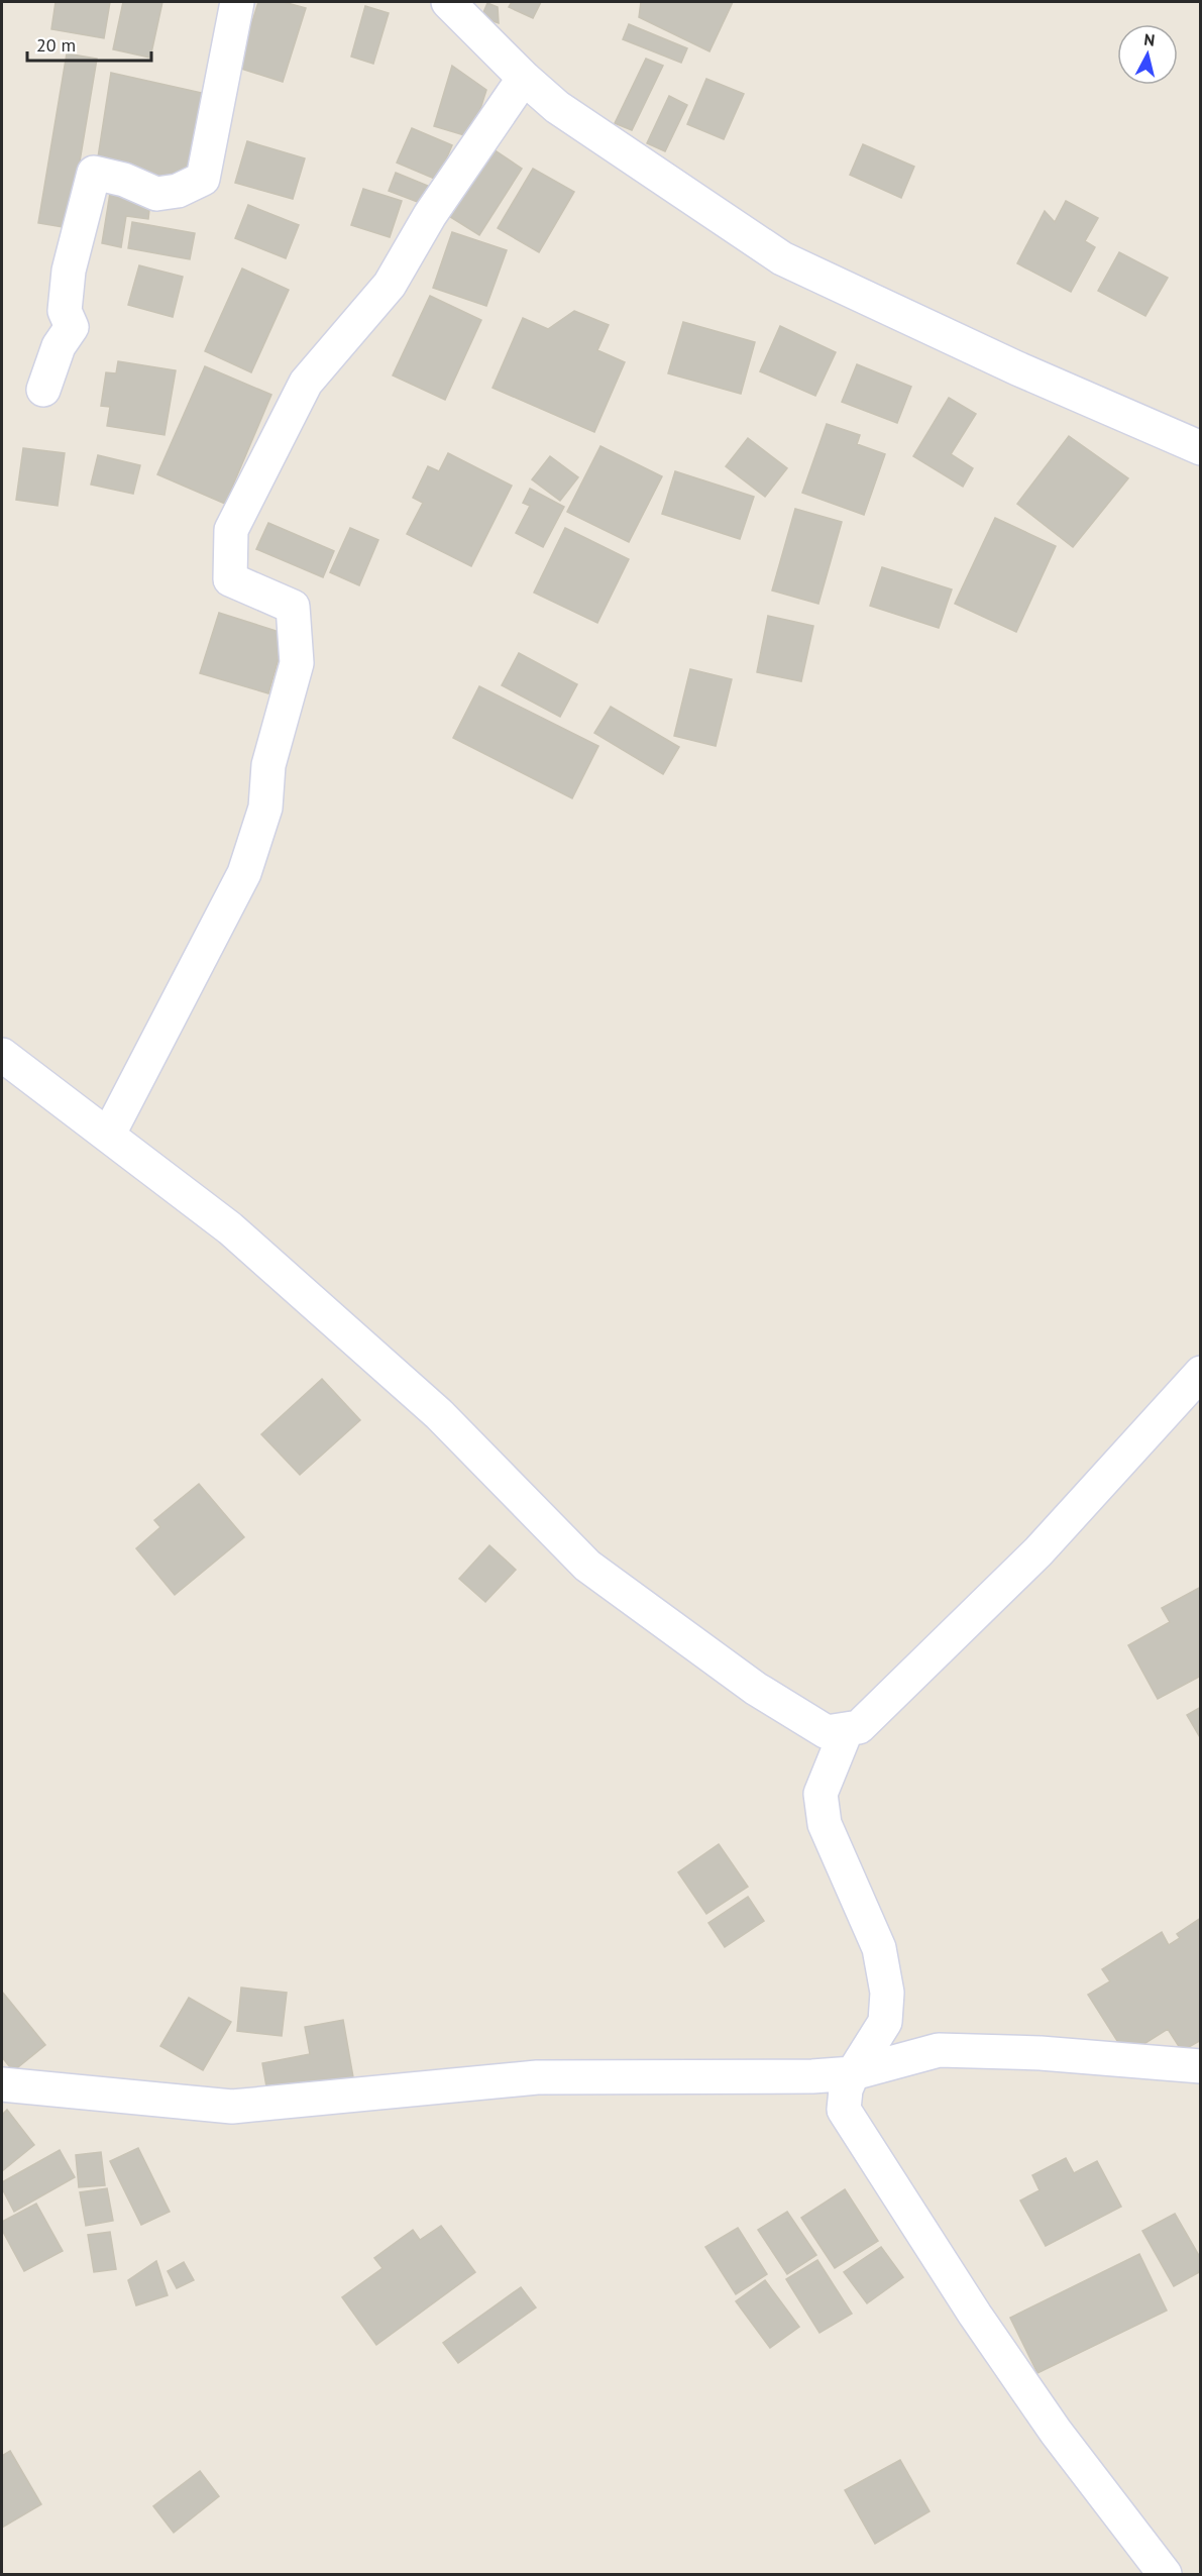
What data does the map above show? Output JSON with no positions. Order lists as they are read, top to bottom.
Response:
{
  "scale_bar": "20 m",
  "north": "top"
}
